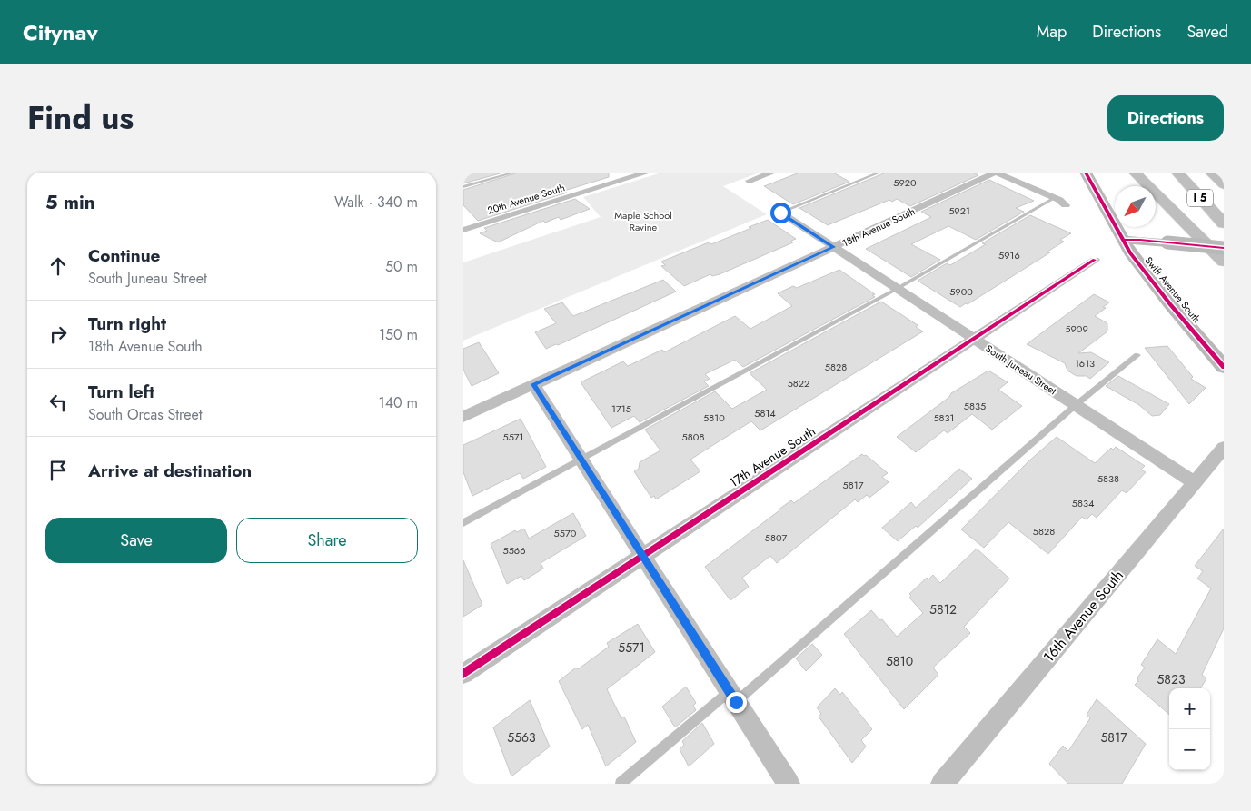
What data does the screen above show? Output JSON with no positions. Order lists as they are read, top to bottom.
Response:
{
  "streets": {
    "highway": ["I 5"],
    "street": [
      "20th Avenue South",
      "18th Avenue South",
      "Swift Avenue South",
      "South Juneau Street",
      "17th Avenue South",
      "16th Avenue South"
    ]
  },
  "crossings": [
    ["18th Avenue South", "South Juneau Street"],
    ["South Juneau Street", "17th Avenue South"],
    ["South Juneau Street", "16th Avenue South"]
  ],
  "parks": ["Maple School Ravine"],
  "house_numbers": [
    "5920",
    "5921",
    "5916",
    "5900",
    "5909",
    "1613",
    "5828",
    "5822",
    "5835",
    "1715",
    "5814",
    "5810",
    "5831",
    "5571",
    "5808",
    "5838",
    "5817",
    "5834",
    "5828",
    "5570",
    "5807",
    "5566",
    "5812",
    "5571",
    "5810",
    "5823",
    "5563",
    "5817"
  ],
  "north": "bottom left",
  "page": {
    "header": "Citynav",
    "nav": ["Map", "Directions", "Saved"],
    "title": "Find us",
    "buttons": [
      "Directions",
      ["Save", "Share"]
    ],
    "heading": ["5 min", "Walk · 340 m"],
    "list": [
      ["Continue", "South Juneau Street", "50 m"],
      ["Turn right", "18th Avenue South", "150 m"],
      ["Turn left", "South Orcas Street", "140 m"],
      "Arrive at destination"
    ],
    "map_buttons": ["+", "−"]
  }
}
